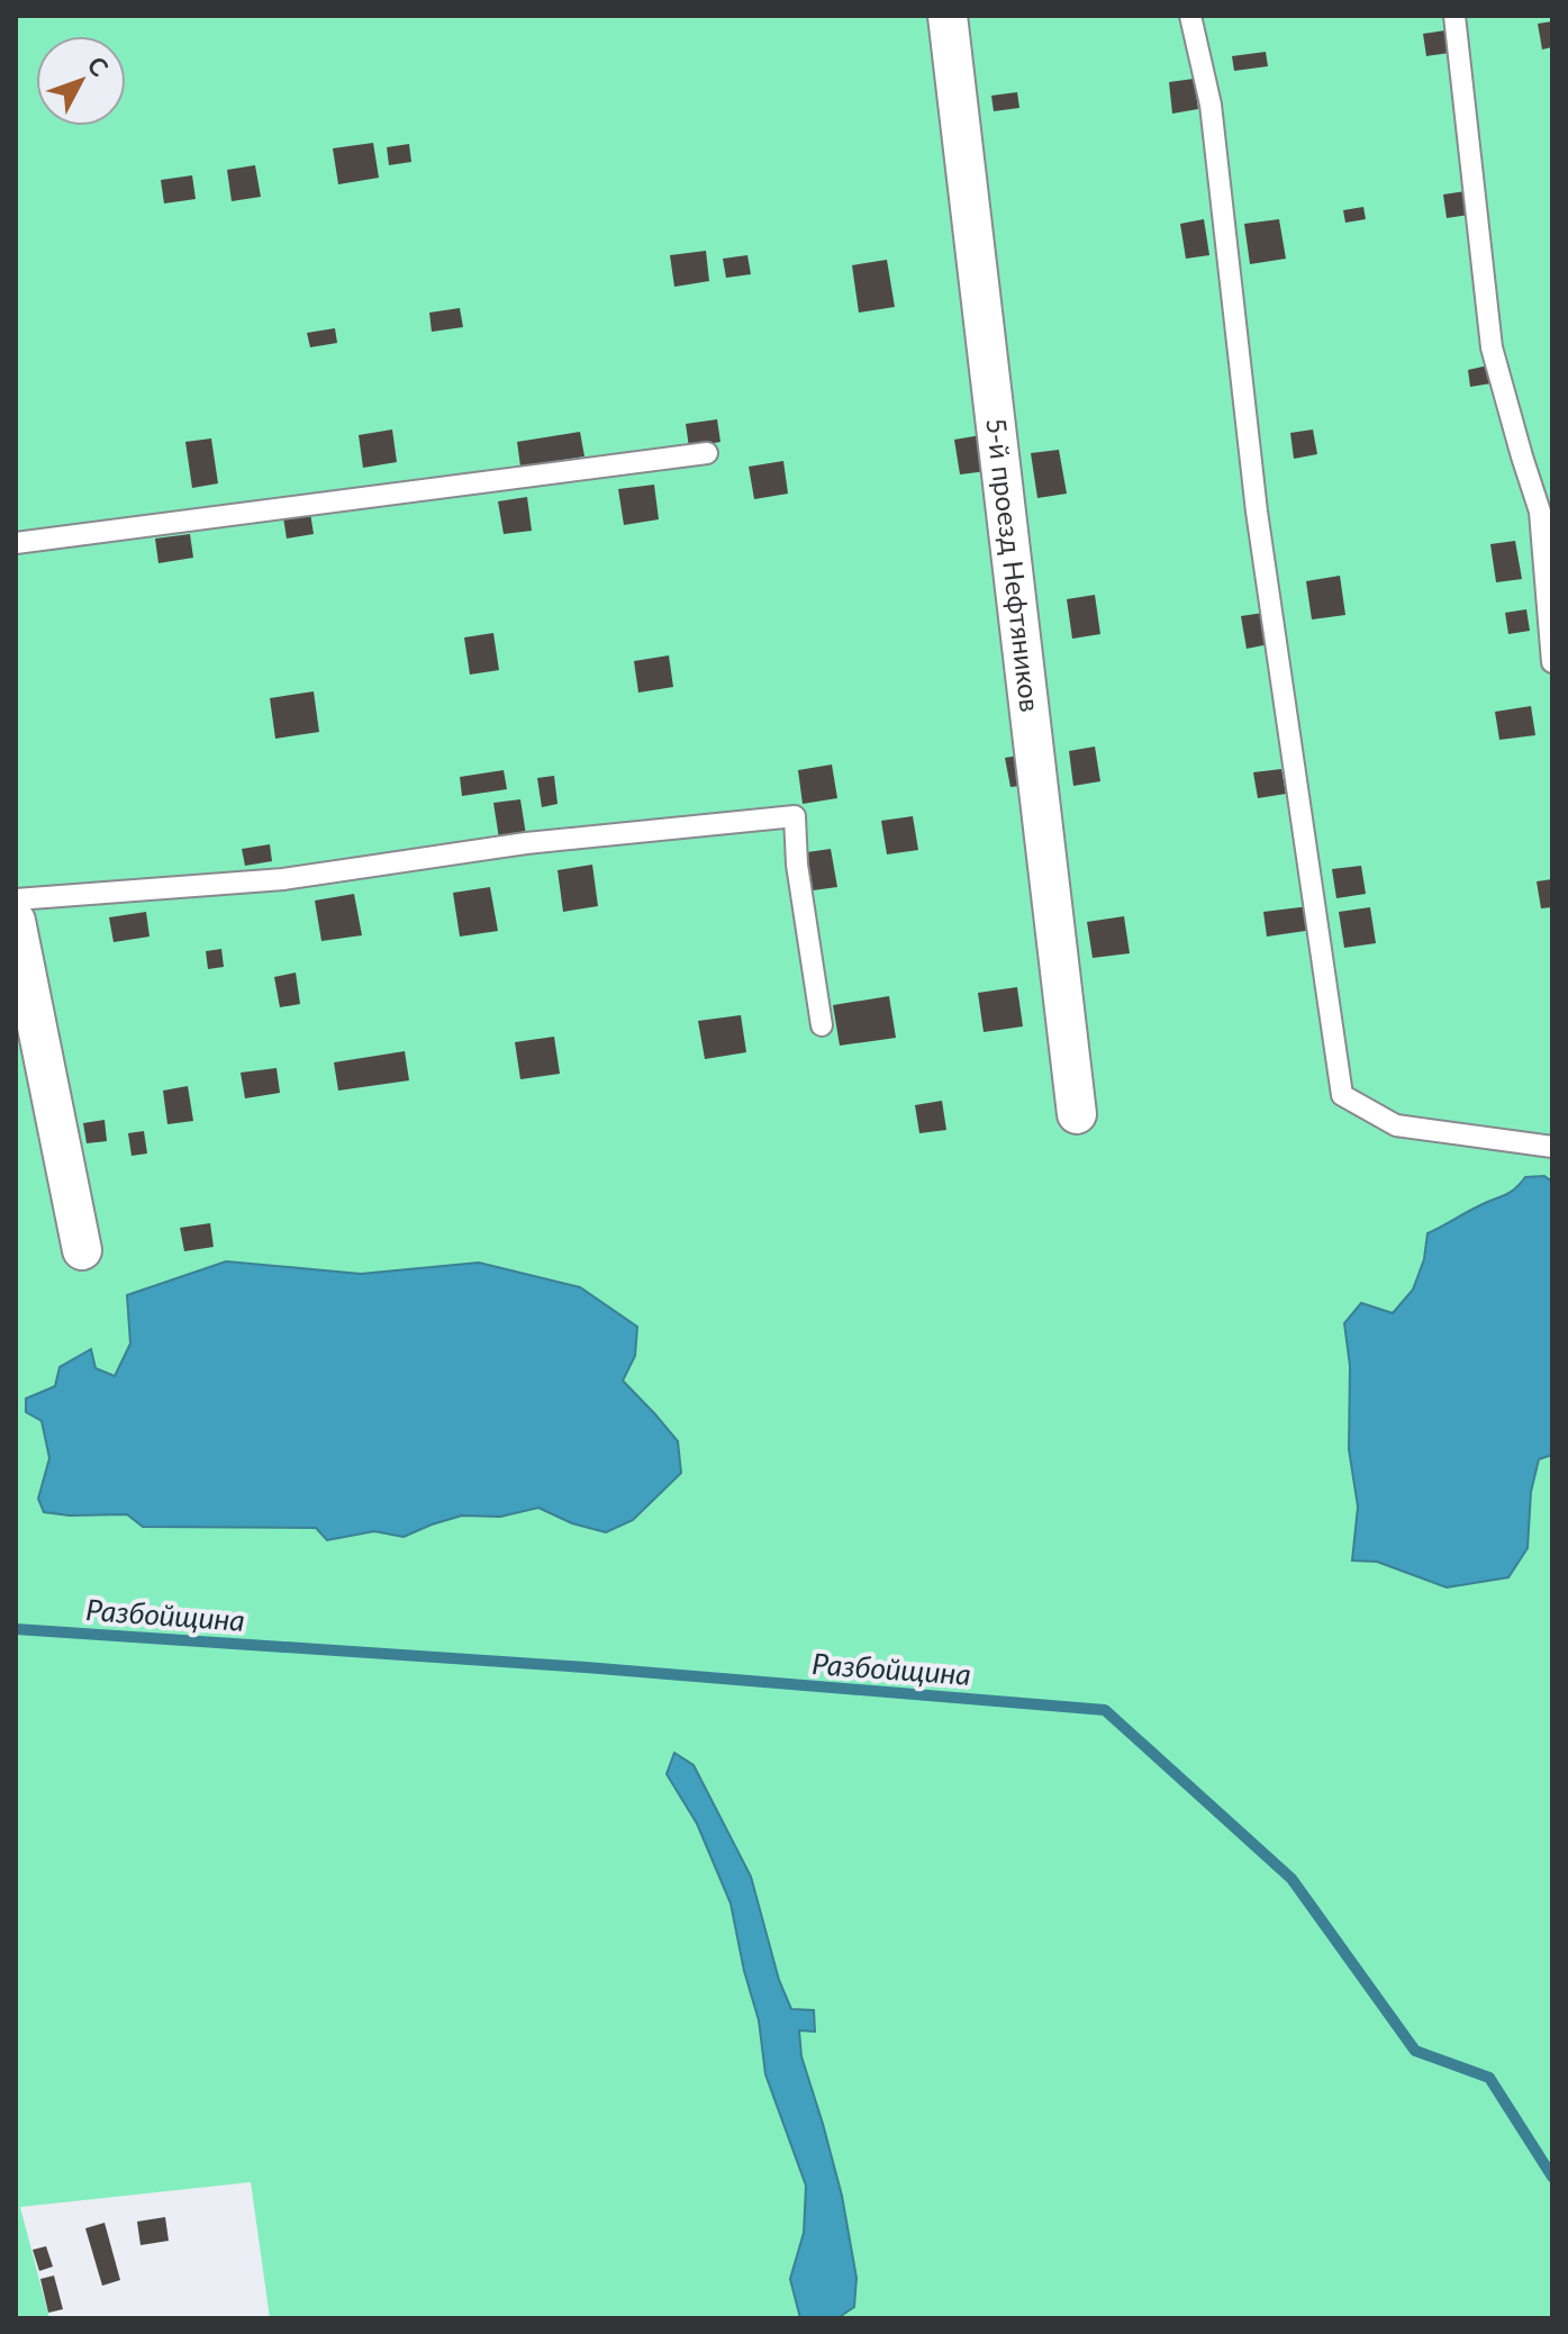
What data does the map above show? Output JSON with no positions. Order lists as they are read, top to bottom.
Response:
{
  "streets": {
    "street": ["5-й проезд Нефтяников"]
  },
  "water": ["Разбойщина"],
  "north": "top right"
}
